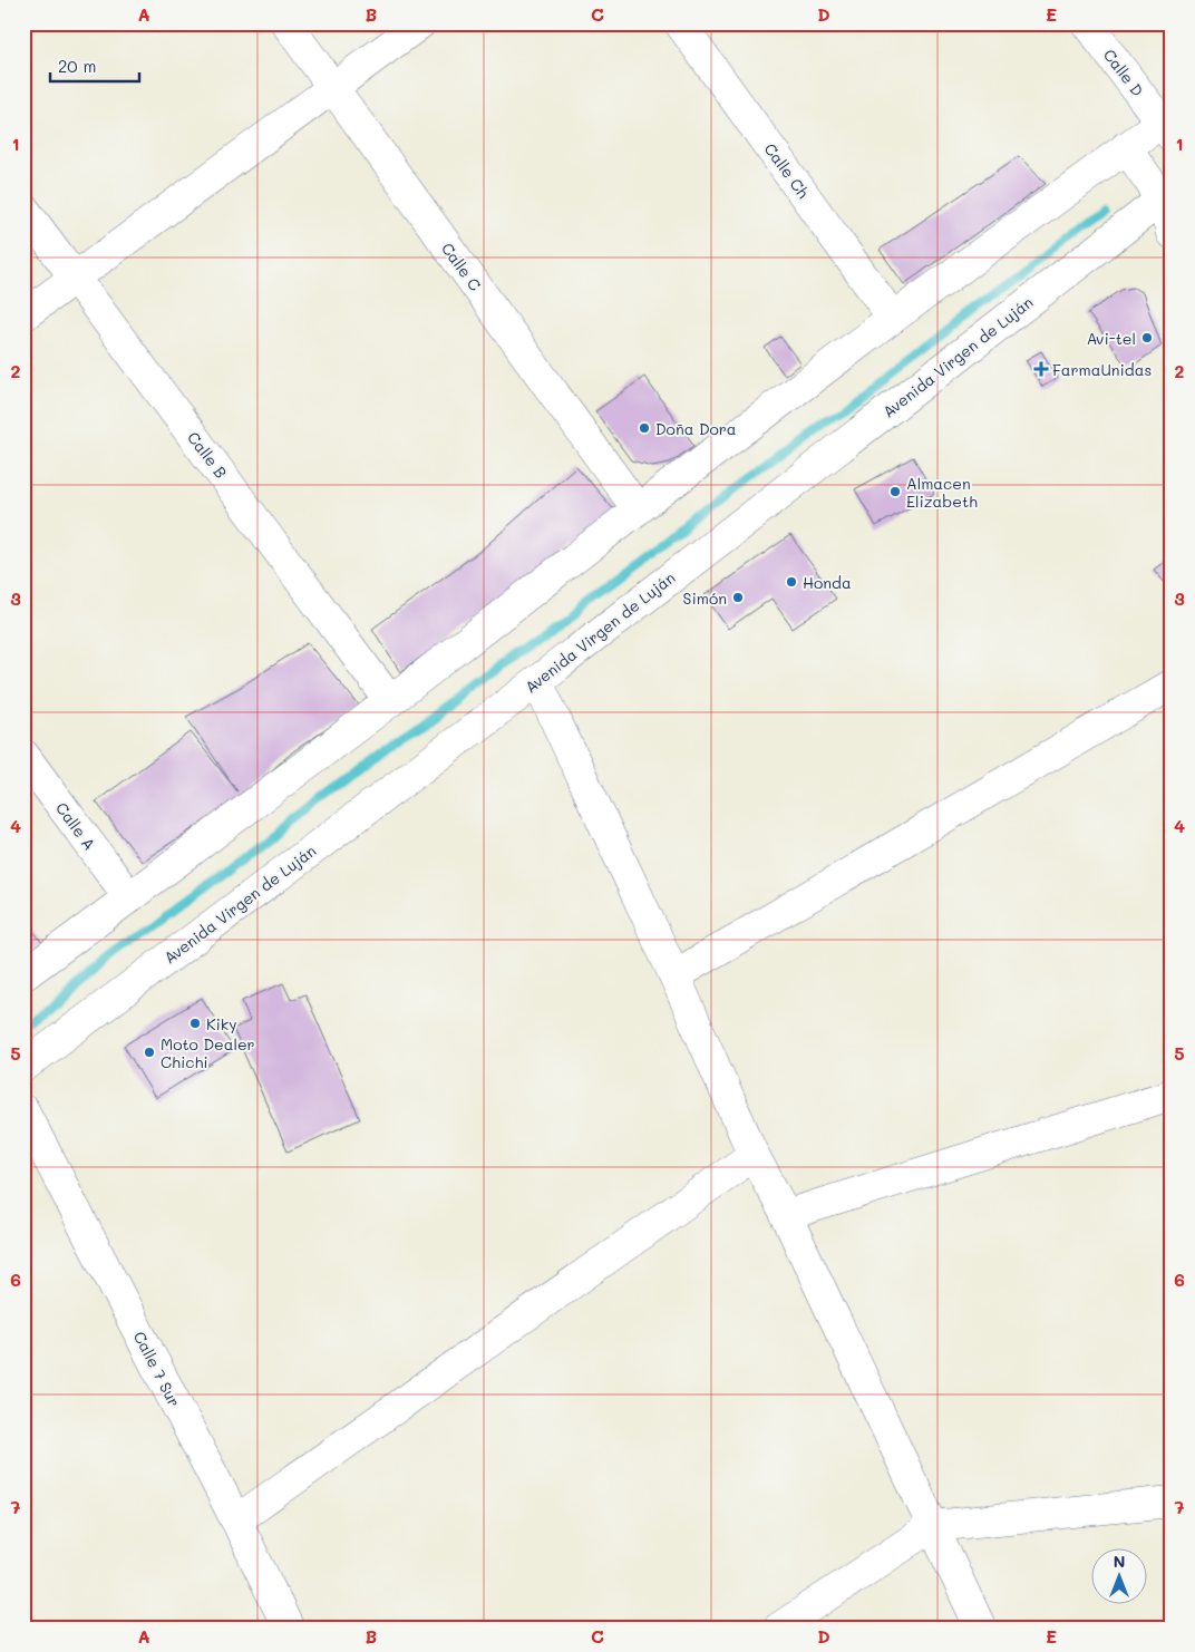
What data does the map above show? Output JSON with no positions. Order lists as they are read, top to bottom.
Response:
{
  "streets": {
    "street": [
      "Calle D",
      "Calle Ch",
      "Calle C",
      "Avenida Virgen de Luján",
      "Calle B",
      "Calle A",
      "Calle 7 Sur"
    ]
  },
  "places": {
    "other": [
      "Avi-tel",
      "Doña Dora",
      "Almacen Elizabeth",
      "Honda",
      "Simón",
      "Kiky",
      "Moto Dealer Chichi"
    ],
    "health": ["FarmaUnidas"]
  },
  "scale_bar": "20 m",
  "north": "top",
  "grid": {
    "columns": [
      "A",
      "B",
      "C",
      "D",
      "E"
    ],
    "rows": [
      "1",
      "2",
      "3",
      "4",
      "5",
      "6",
      "7"
    ]
  }
}
